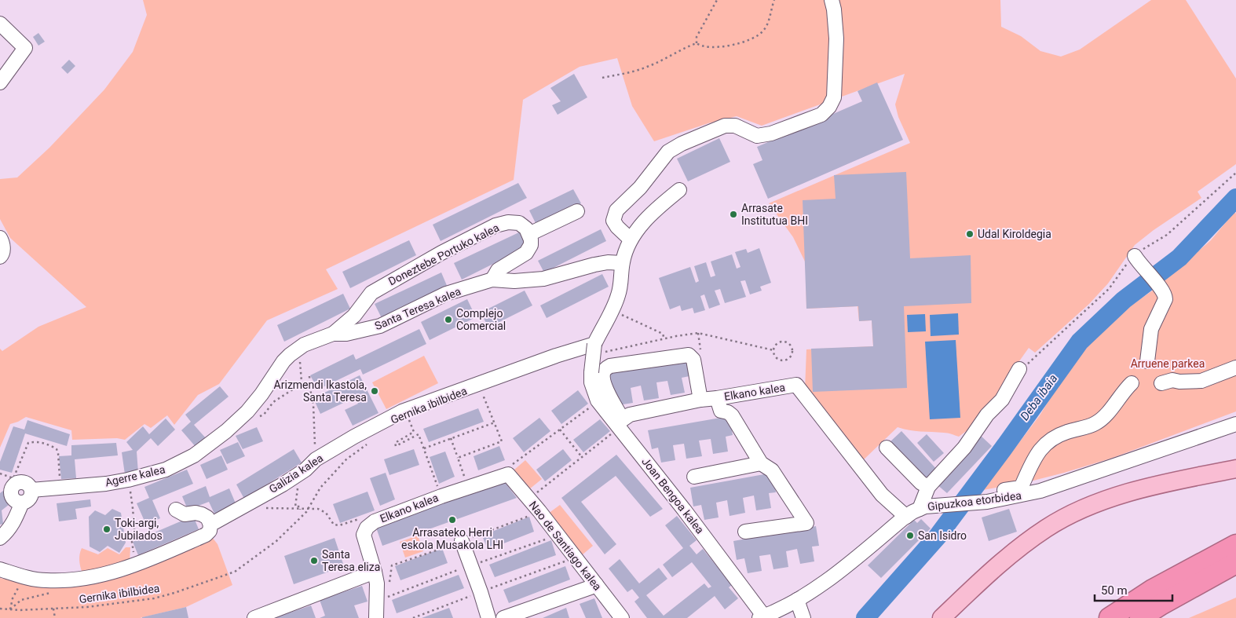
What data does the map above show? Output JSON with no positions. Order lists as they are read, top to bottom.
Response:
{
  "streets": {
    "street": [
      "Doneztebe Portuko kalea",
      "Santa Teresa kalea",
      "Elkano kalea",
      "Galizia kalea",
      "Agerre kalea",
      "Joan Bengoa kalea",
      "Gipuzkoa etorbidea",
      "Nao de Santiago kalea"
    ],
    "path": ["Gernika ibilbidea"]
  },
  "crossings": [
    ["Doneztebe Portuko kalea", "Santa Teresa kalea"],
    ["Santa Teresa kalea", "Agerre kalea"],
    ["Santa Teresa kalea", "Joan Bengoa kalea"],
    ["Elkano kalea", "Joan Bengoa kalea"],
    ["Elkano kalea", "Gipuzkoa etorbidea"],
    ["Elkano kalea", "Nao de Santiago kalea"],
    ["Galizia kalea", "Joan Bengoa kalea"],
    ["Joan Bengoa kalea", "Gipuzkoa etorbidea"]
  ],
  "water": ["Deba ibaia"],
  "parks": ["Arruene parkea"],
  "places": [
    "Arrasate Institutua BHI",
    "Udal Kiroldegia",
    "Complejo Comercial",
    "Arizmendi Ikastola, Santa Teresa",
    "Arrasateko Herri eskola Musakola LHI",
    "Toki-argi, Jubilados",
    "San Isidro",
    "Santa Teresa eliza"
  ],
  "scale_bar": "50 m"
}
